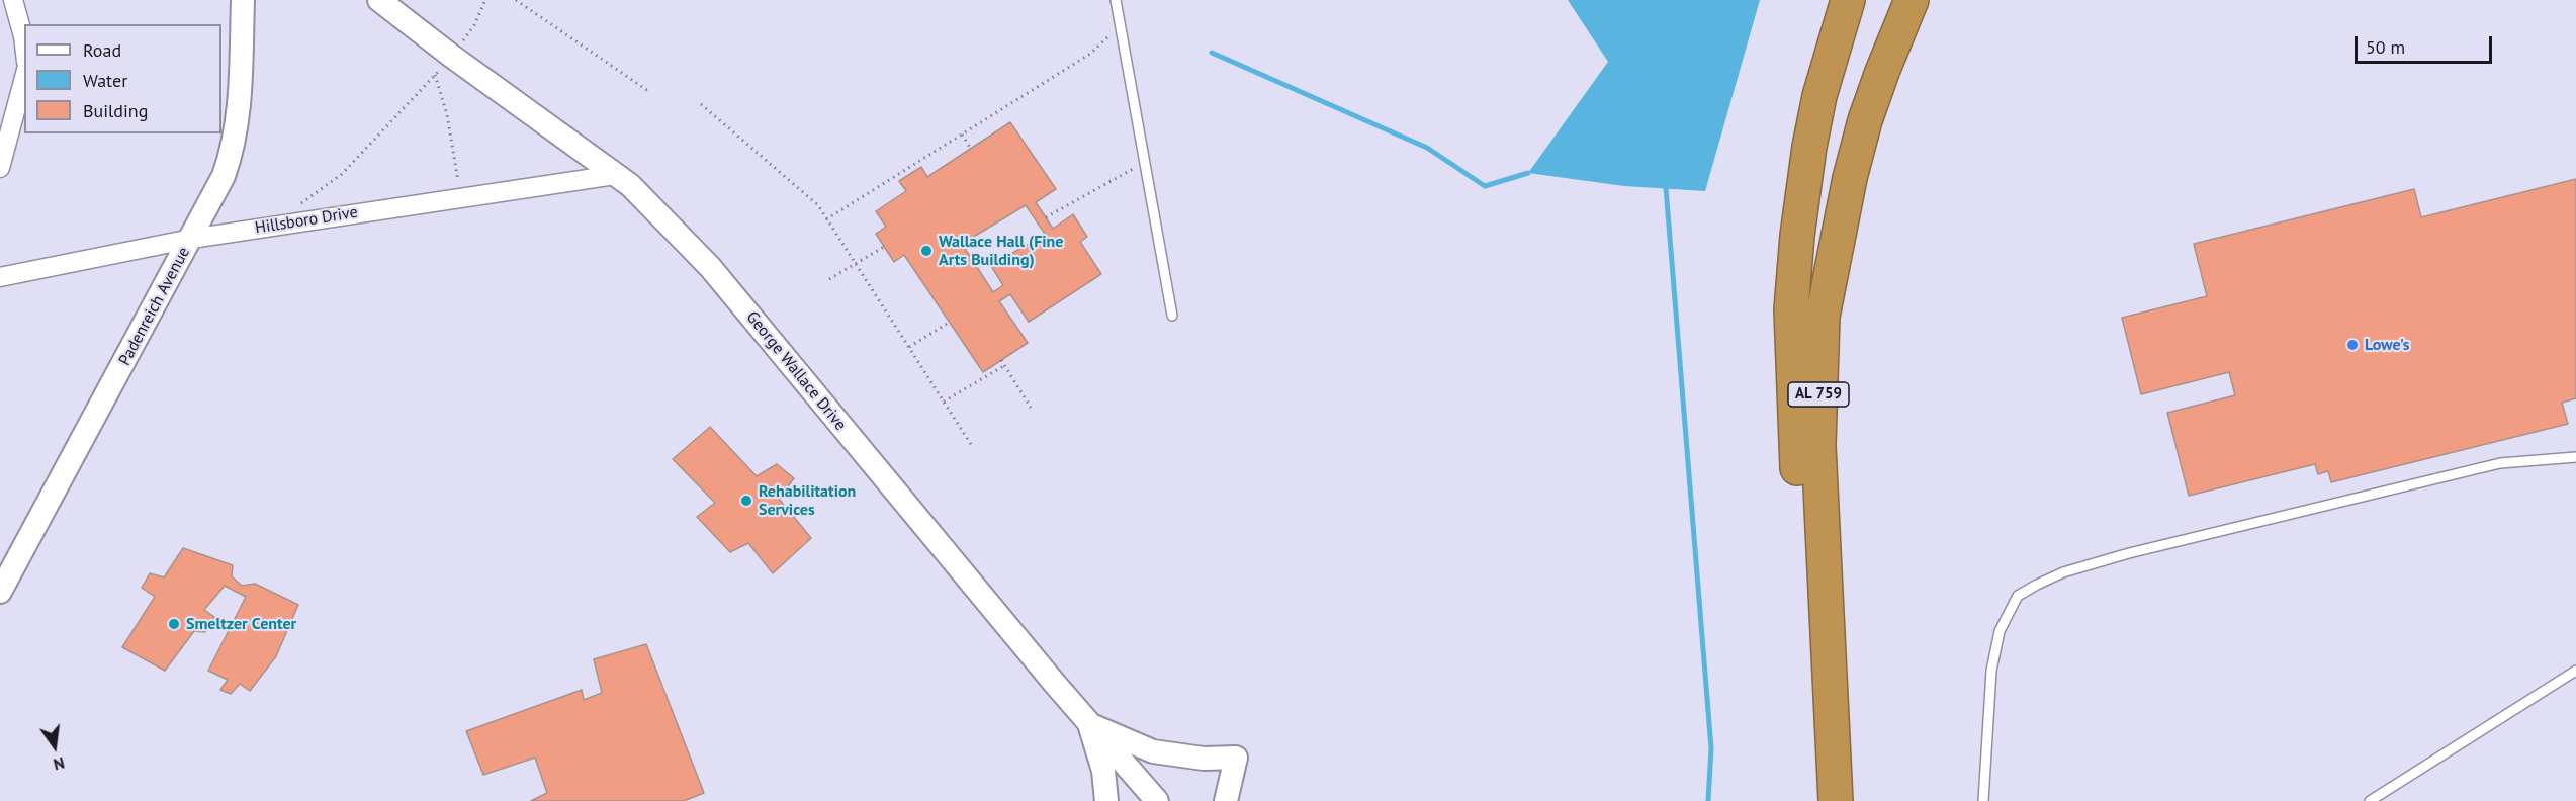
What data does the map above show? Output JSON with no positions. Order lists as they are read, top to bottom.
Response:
{
  "streets": {
    "highway": ["AL 759"],
    "street": ["Hillsboro Drive", "Padenreich Avenue", "George Wallace Drive"]
  },
  "crossings": [
    ["Hillsboro Drive", "Padenreich Avenue"],
    ["Hillsboro Drive", "George Wallace Drive"]
  ],
  "places": [
    "Wallace Hall (Fine Arts Building)",
    "Lowe's",
    "Rehabilitation Services",
    "Smeltzer Center"
  ],
  "legend": ["Road", "Water", "Building"],
  "scale_bar": "50 m",
  "north": "bottom"
}
